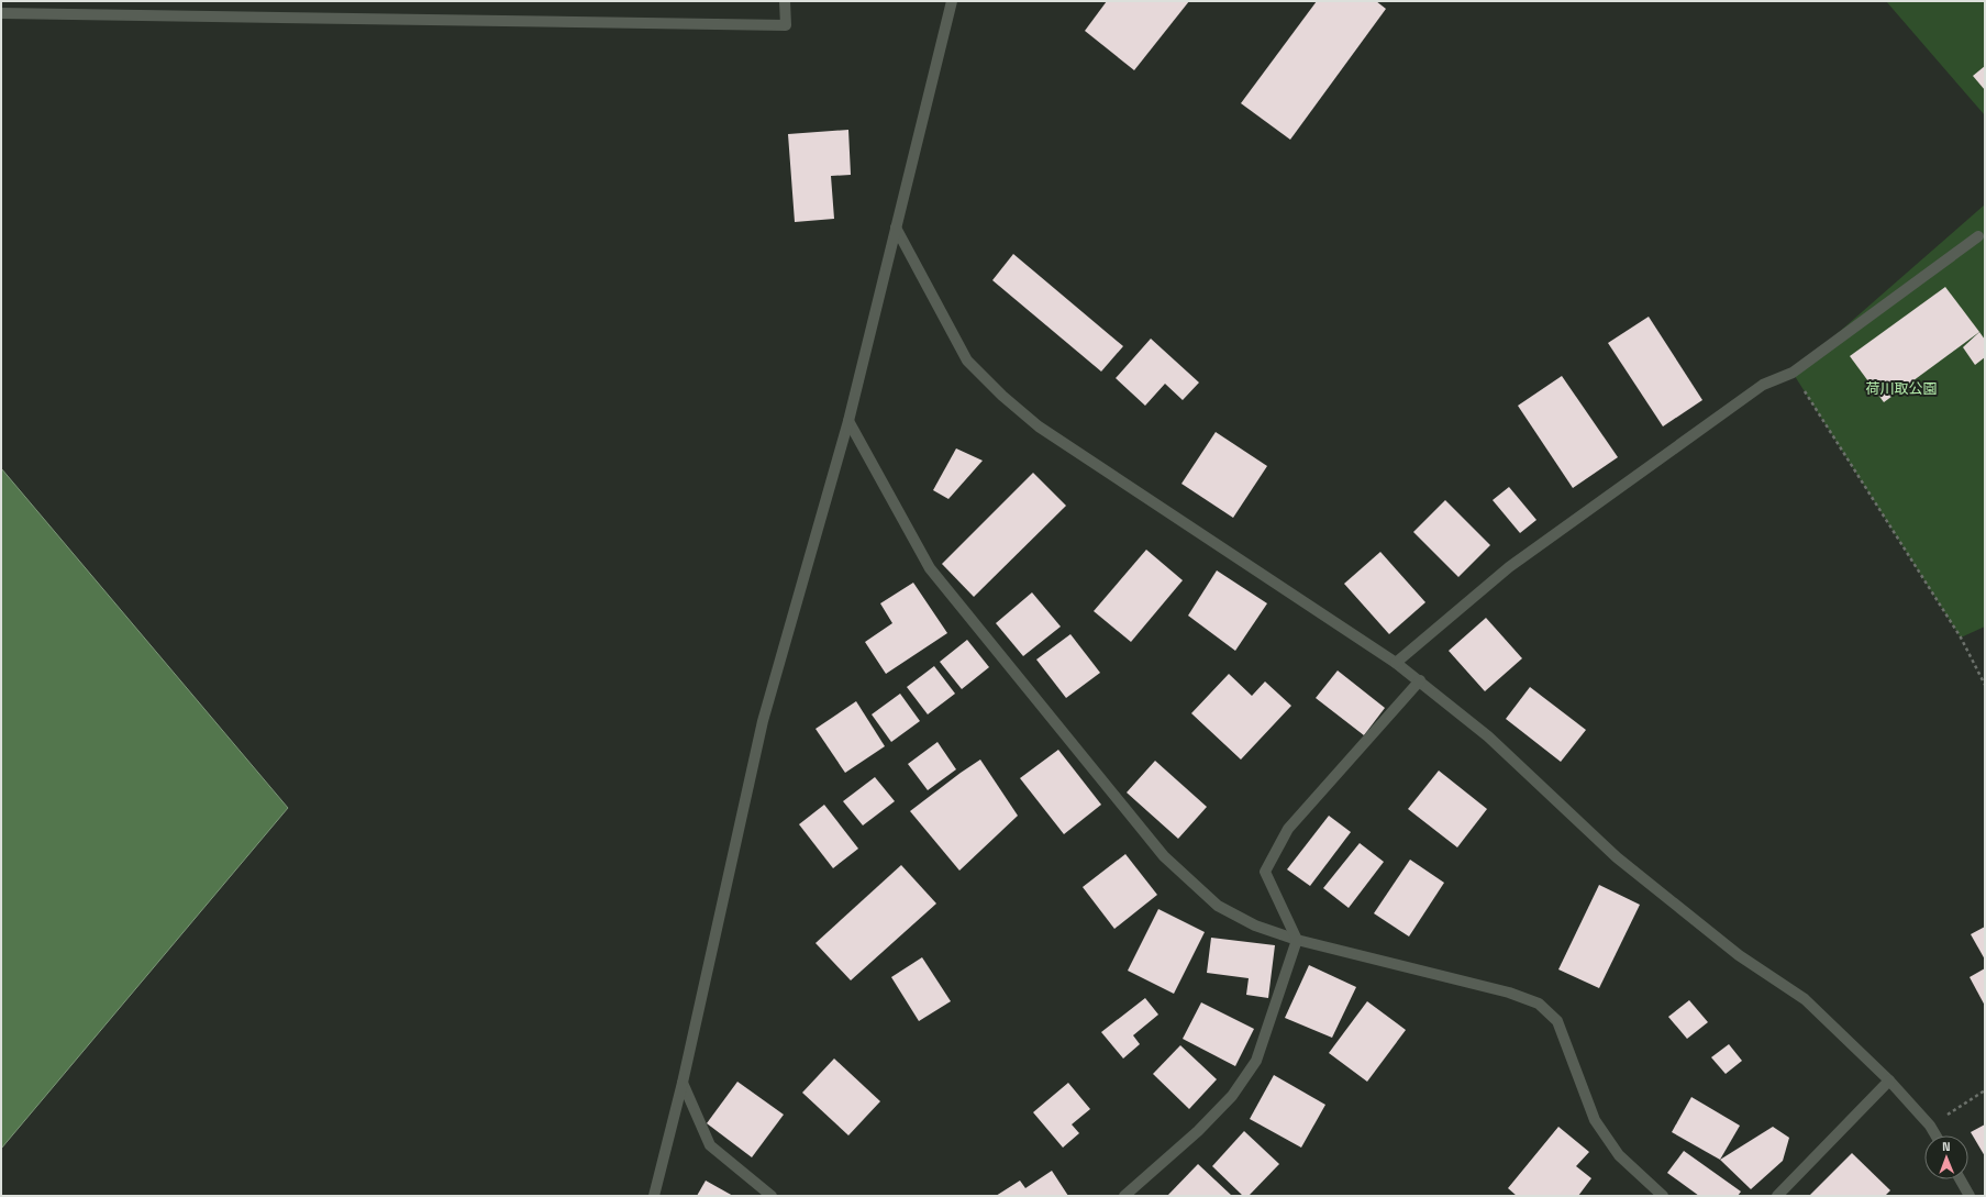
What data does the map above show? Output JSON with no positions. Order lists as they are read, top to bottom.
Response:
{
  "parks": ["荷川取公園"],
  "north": "top"
}
